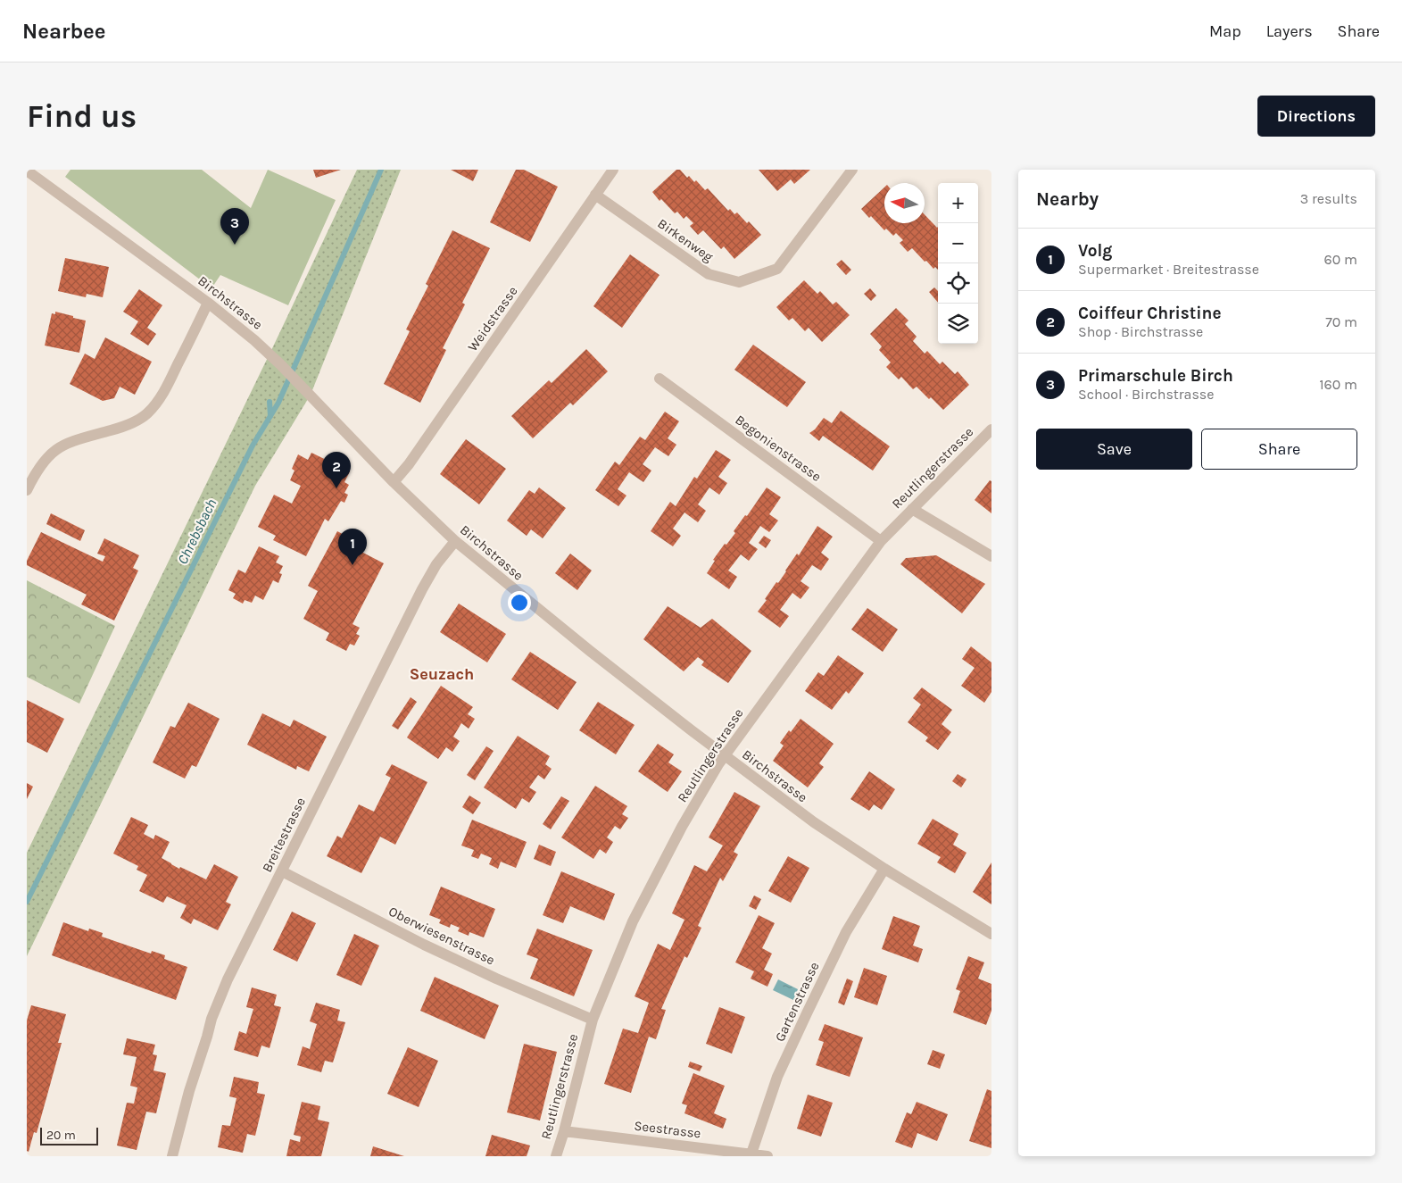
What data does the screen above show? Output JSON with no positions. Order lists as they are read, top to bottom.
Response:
{
  "streets": {
    "street": [
      "Birkenweg",
      "Birchstrasse",
      "Weidstrasse",
      "Begonienstrasse",
      "Reutlingerstrasse",
      "Breitestrasse",
      "Oberwiesenstrasse",
      "Gartenstrasse",
      "Seestrasse"
    ]
  },
  "crossings": [
    ["Birkenweg", "Weidstrasse"],
    ["Birchstrasse", "Weidstrasse"],
    ["Birchstrasse", "Reutlingerstrasse"],
    ["Birchstrasse", "Breitestrasse"],
    ["Birchstrasse", "Gartenstrasse"],
    ["Begonienstrasse", "Reutlingerstrasse"],
    ["Reutlingerstrasse", "Oberwiesenstrasse"],
    ["Reutlingerstrasse", "Seestrasse"],
    ["Breitestrasse", "Oberwiesenstrasse"],
    ["Gartenstrasse", "Seestrasse"]
  ],
  "districts": ["Seuzach"],
  "water": ["Chrebsbach"],
  "scale_bar": "20 m",
  "north": "left",
  "page": {
    "header": "Nearbee",
    "nav": ["Map", "Layers", "Share"],
    "buttons": [
      "Directions",
      ["Save", "Share"]
    ],
    "title": "Find us",
    "heading": ["Nearby", "3 results"],
    "map_buttons": ["+", "−"],
    "pins": ["3", "2", "1"],
    "list": [
      {
        "mark": "1",
        "name": "Volg",
        "note": "Supermarket · Breitestrasse",
        "value": "60 m"
      },
      {
        "mark": "2",
        "name": "Coiffeur Christine",
        "note": "Shop · Birchstrasse",
        "value": "70 m"
      },
      {
        "mark": "3",
        "name": "Primarschule Birch",
        "note": "School · Birchstrasse",
        "value": "160 m"
      }
    ],
    "scale": "20 m"
  }
}
